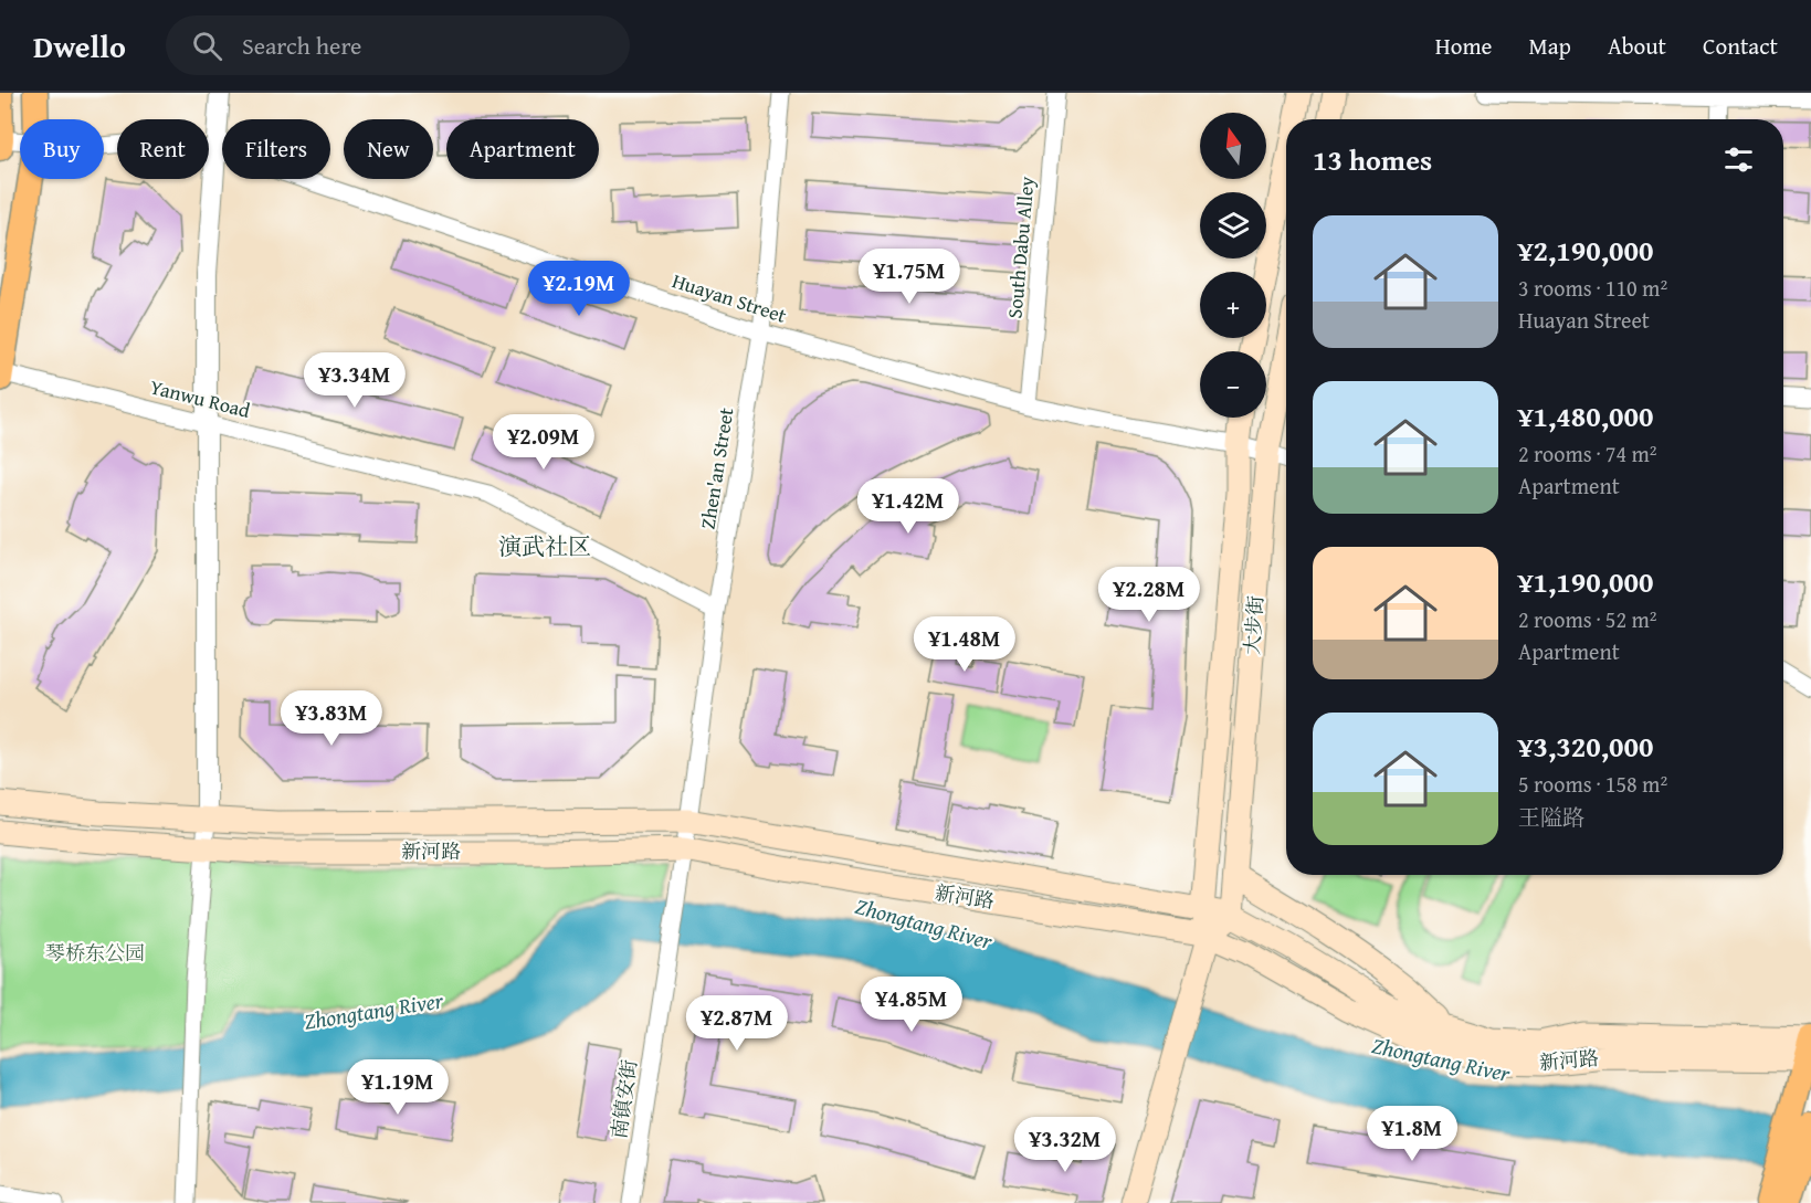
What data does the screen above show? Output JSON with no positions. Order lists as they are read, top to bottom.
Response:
{
  "streets": {
    "main road": ["大步街", "新河路"],
    "street": [
      "South Dabu Alley",
      "Huayan Street",
      "Yanwu Road",
      "Zhen'an Street",
      "南镇安街"
    ]
  },
  "crossings": [
    ["South Dabu Alley", "Huayan Street"],
    ["Huayan Street", "Zhen'an Street"],
    ["Huayan Street", "大步街"],
    ["Yanwu Road", "Zhen'an Street"],
    ["Zhen'an Street", "新河路"],
    ["Zhen'an Street", "南镇安街"],
    ["大步街", "新河路"],
    ["新河路", "南镇安街"]
  ],
  "districts": ["演武社区"],
  "water": ["Zhongtang River"],
  "parks": ["琴桥东公园"],
  "north": "top",
  "page": {
    "header": "Dwello",
    "search": "Search here",
    "nav": [
      "Home",
      "Map",
      "About",
      "Contact"
    ],
    "map_buttons": ["+", "−"],
    "chip": [
      "Buy",
      "Rent",
      "Filters",
      "New",
      "Apartment"
    ],
    "heading": "13 homes",
    "list": [
      {
        "name": "¥2,190,000",
        "note": "3 rooms · 110 m² · Huayan Street"
      },
      {
        "name": "¥1,480,000",
        "note": "2 rooms · 74 m² · Apartment"
      },
      {
        "name": "¥1,190,000",
        "note": "2 rooms · 52 m² · Apartment"
      },
      {
        "name": "¥3,320,000",
        "note": "5 rooms · 158 m² · 王隘路"
      }
    ],
    "price": [
      "¥1.75M",
      "¥2.19M",
      "¥3.34M",
      "¥2.09M",
      "¥1.42M",
      "¥2.28M",
      "¥1.48M",
      "¥3.83M",
      "¥4.85M",
      "¥2.87M",
      "¥1.19M",
      "¥1.8M",
      "¥3.32M"
    ]
  }
}
